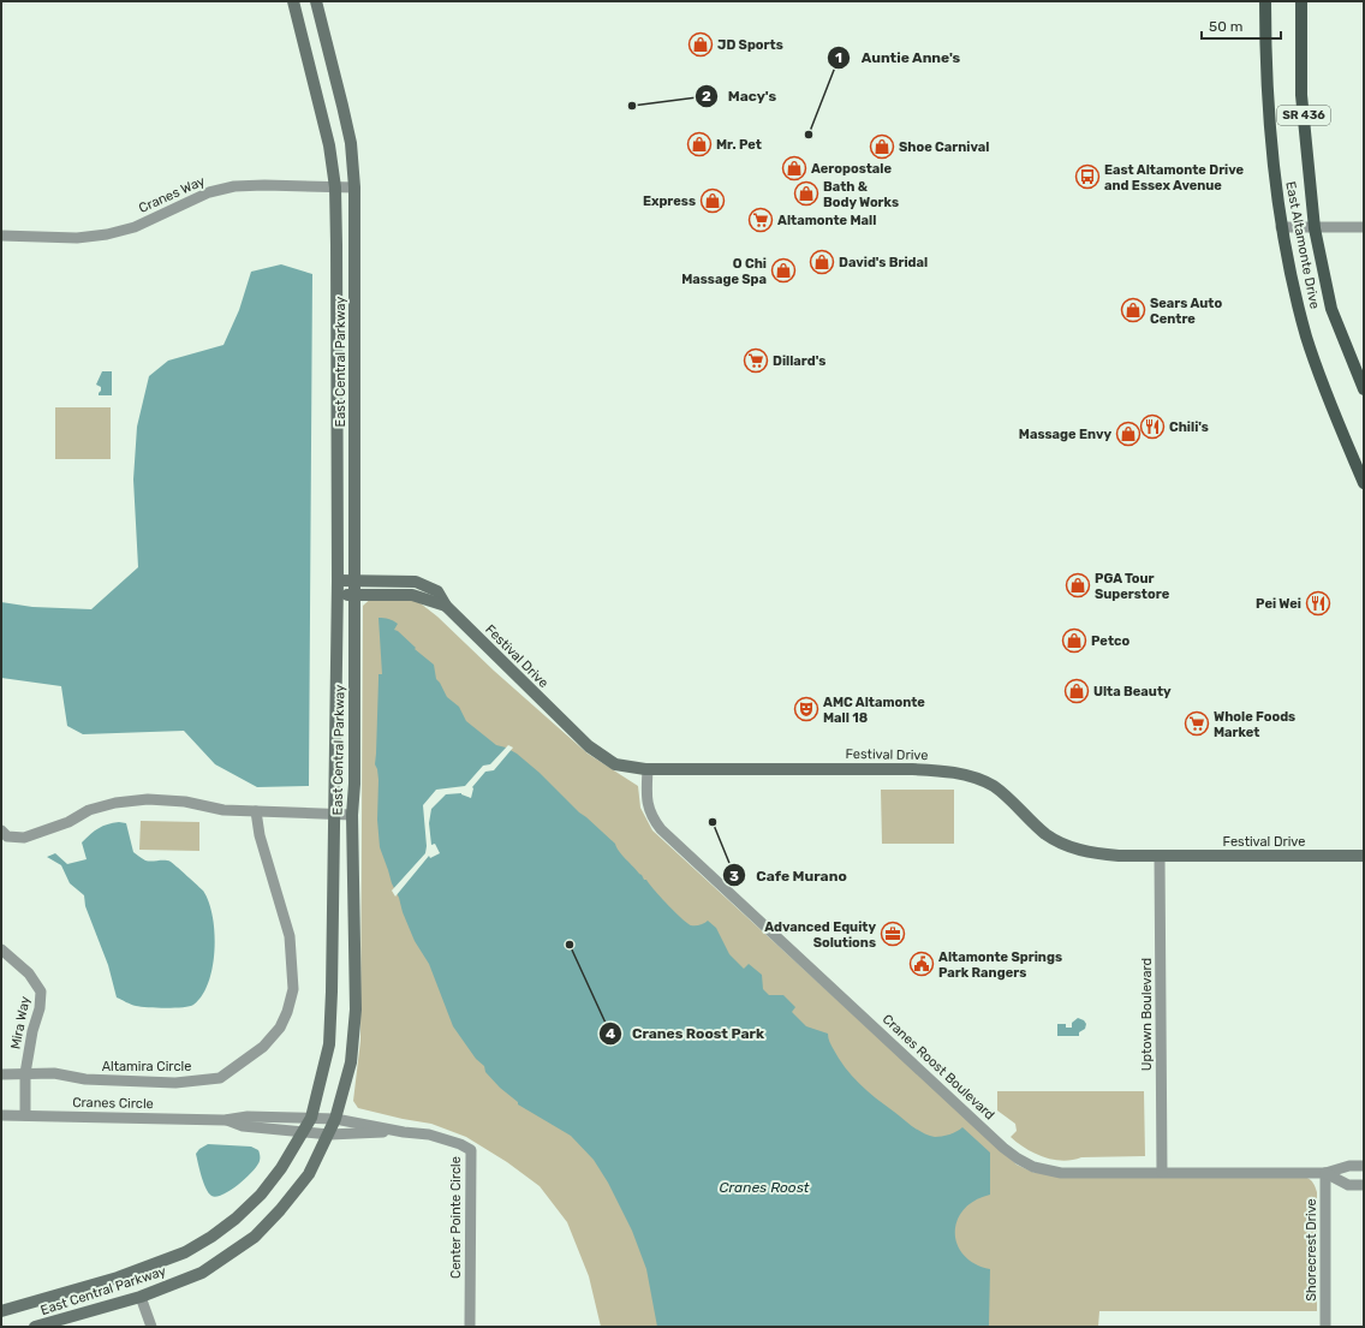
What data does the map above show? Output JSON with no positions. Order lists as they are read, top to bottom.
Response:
{
  "streets": {
    "main road": [
      "SR 436",
      "East Altamonte Drive",
      "East Central Parkway",
      "Festival Drive"
    ],
    "street": [
      "Cranes Way",
      "Uptown Boulevard",
      "Mira Way",
      "Altamira Circle",
      "Cranes Roost Boulevard",
      "Cranes Circle",
      "Center Pointe Circle",
      "Shorecrest Drive"
    ]
  },
  "crossings": [
    ["SR 436", "East Altamonte Drive"],
    ["Cranes Way", "East Central Parkway"],
    ["East Central Parkway", "Festival Drive"],
    ["East Central Parkway", "Cranes Circle"],
    ["East Central Parkway", "Center Pointe Circle"],
    ["Festival Drive", "Uptown Boulevard"],
    ["Festival Drive", "Cranes Roost Boulevard"],
    ["Uptown Boulevard", "Cranes Roost Boulevard"],
    ["Mira Way", "Altamira Circle"],
    ["Mira Way", "Cranes Circle"],
    ["Cranes Roost Boulevard", "Shorecrest Drive"],
    ["Cranes Circle", "Center Pointe Circle"]
  ],
  "water": ["Cranes Roost"],
  "places": {
    "shop": [
      "JD Sports",
      "Mr. Pet",
      "Shoe Carnival",
      "Aeropostale",
      "Bath & Body Works",
      "Express",
      "David's Bridal",
      "O Chi Massage Spa",
      "Sears Auto Centre",
      "Massage Envy",
      "PGA Tour Superstore",
      "Petco",
      "Ulta Beauty"
    ],
    "other": [
      "Macy's",
      "Auntie Anne's",
      "Cafe Murano",
      "Cranes Roost Park"
    ],
    "bus stop": ["East Altamonte Drive and Essex Avenue"],
    "supermarket": ["Altamonte Mall", "Dillard's", "Whole Foods Market"],
    "restaurant": ["Chili's", "Pei Wei"],
    "theatre": ["AMC Altamonte Mall 18"],
    "office": ["Advanced Equity Solutions"],
    "public building": ["Altamonte Springs Park Rangers"]
  },
  "scale_bar": "50 m"
}
